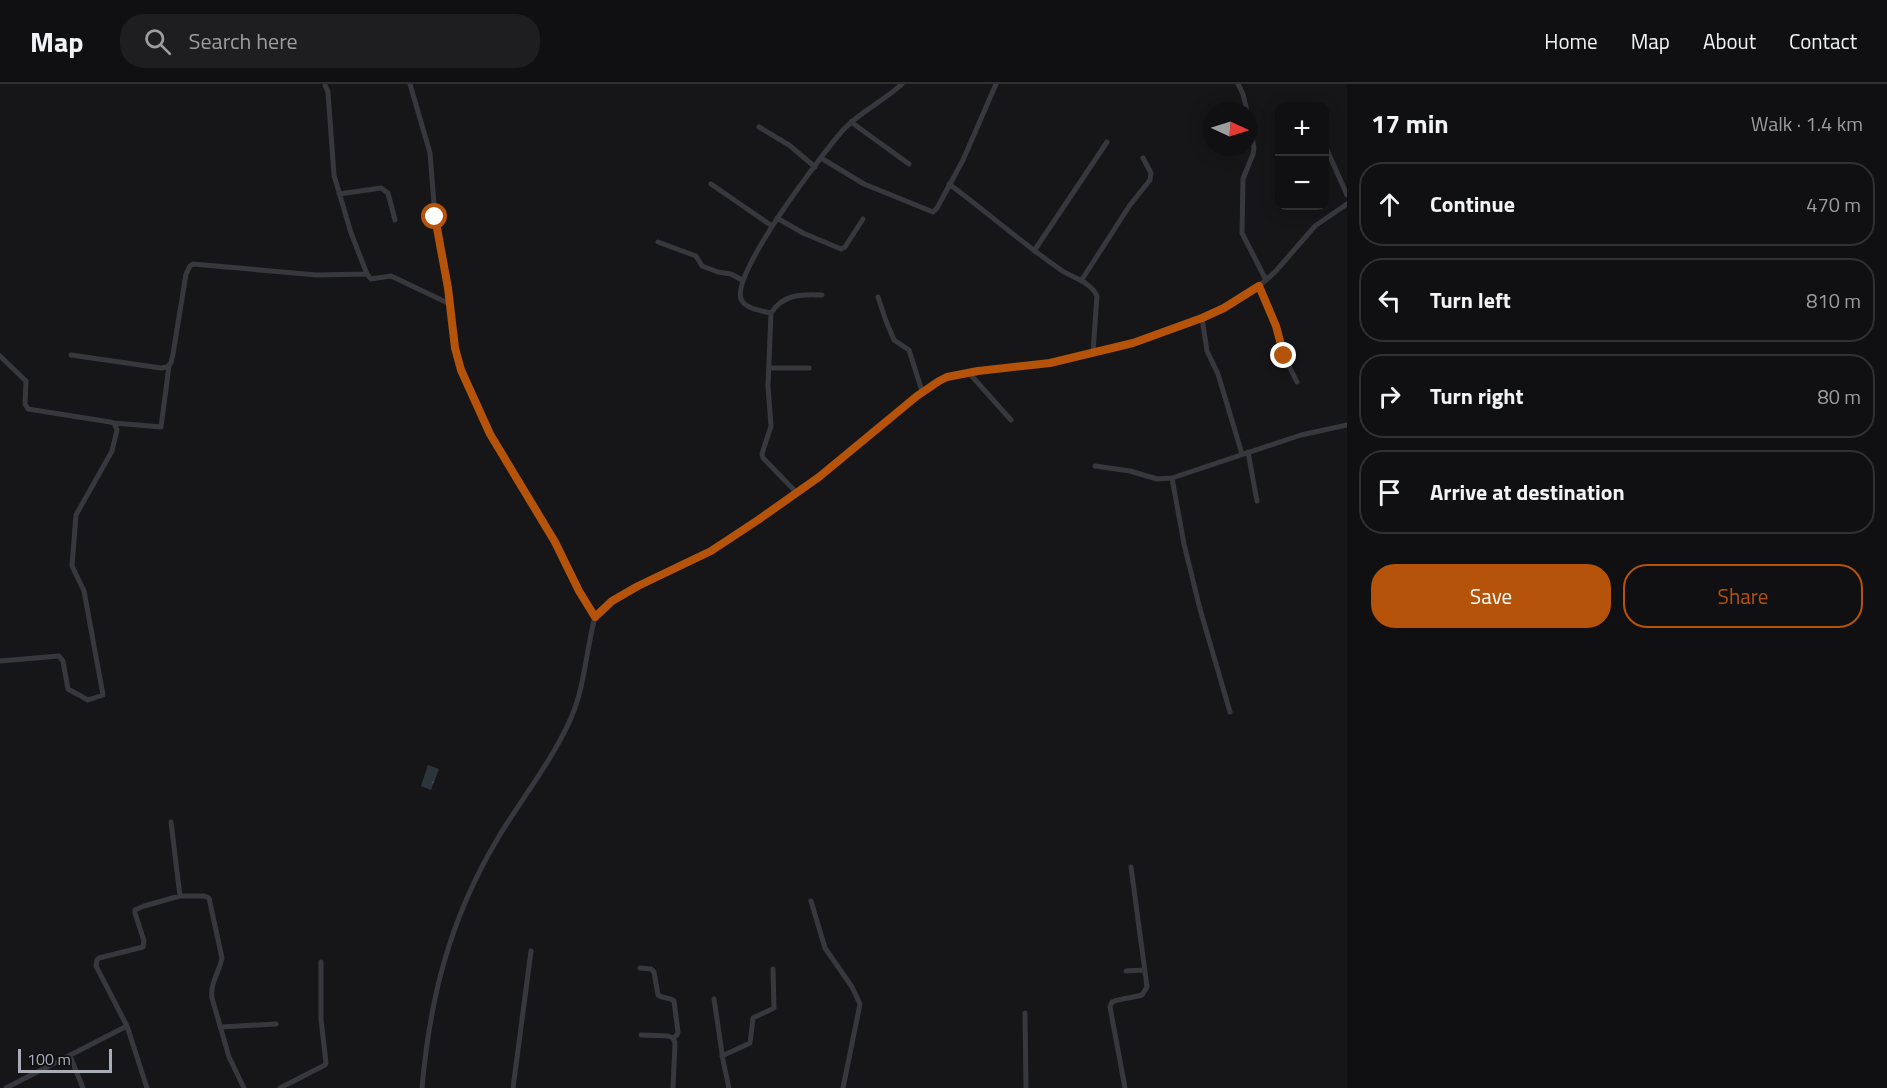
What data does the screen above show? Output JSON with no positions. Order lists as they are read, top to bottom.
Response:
{
  "scale_bar": "100 m",
  "north": "right",
  "page": {
    "header": "Map",
    "search": "Search here",
    "nav": [
      "Home",
      "Map",
      "About",
      "Contact"
    ],
    "heading": ["17 min", "Walk · 1.4 km"],
    "map_buttons": ["+", "−"],
    "list": [
      ["Continue", "470 m"],
      ["Turn left", "810 m"],
      ["Turn right", "80 m"],
      "Arrive at destination"
    ],
    "buttons": ["Save", "Share"],
    "scale": "100 m"
  }
}
